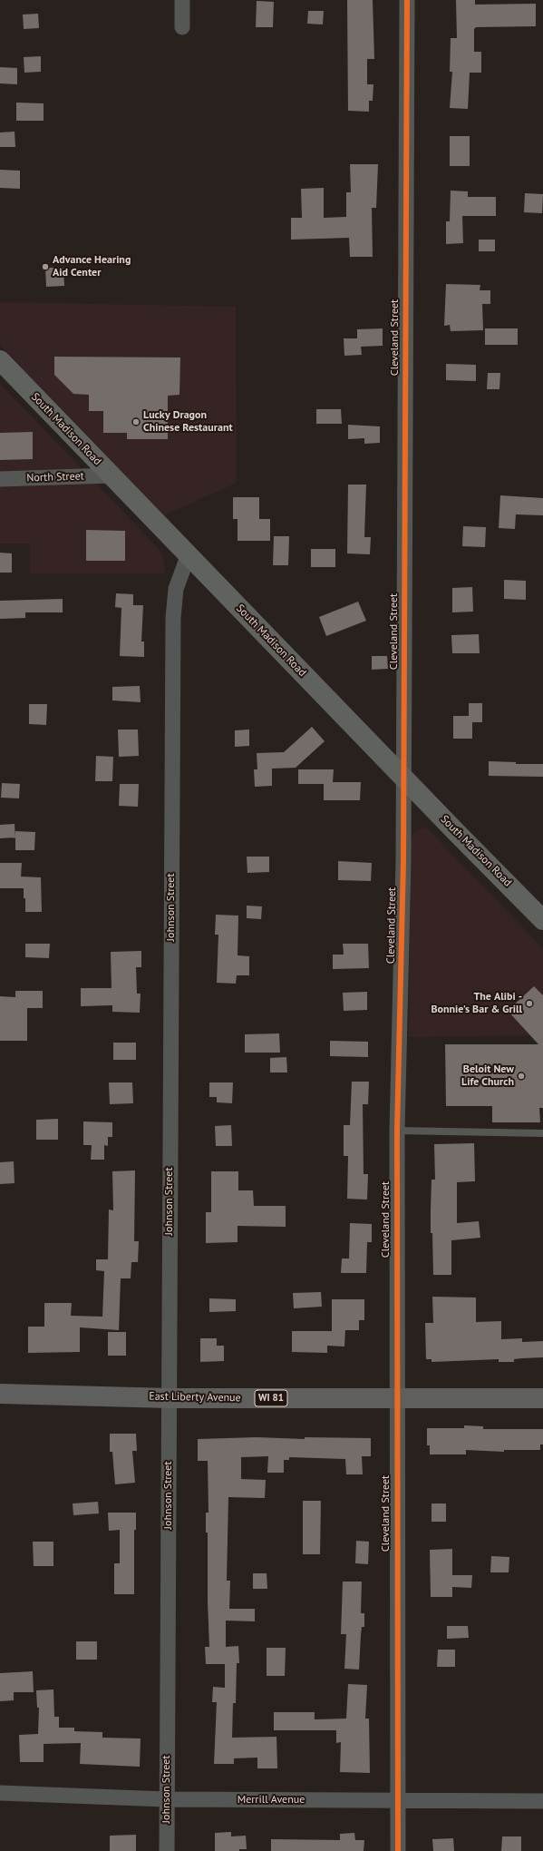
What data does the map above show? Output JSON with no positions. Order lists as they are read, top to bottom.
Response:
{
  "streets": {
    "main road": ["South Madison Road", "East Liberty Avenue", "WI 81"],
    "street": [
      "Cleveland Street",
      "North Street",
      "Johnson Street",
      "Merrill Avenue"
    ]
  },
  "crossings": [
    ["Cleveland Street", "South Madison Road"],
    ["Cleveland Street", "East Liberty Avenue"],
    ["Cleveland Street", "Merrill Avenue"],
    ["South Madison Road", "North Street"],
    ["South Madison Road", "Johnson Street"],
    ["Johnson Street", "East Liberty Avenue"],
    ["Johnson Street", "Merrill Avenue"]
  ],
  "places": [
    "Advance Hearing Aid Center",
    "Lucky Dragon Chinese Restaurant",
    "The Alibi - Bonnie's Bar & Grill",
    "Beloit New Life Church"
  ]
}
